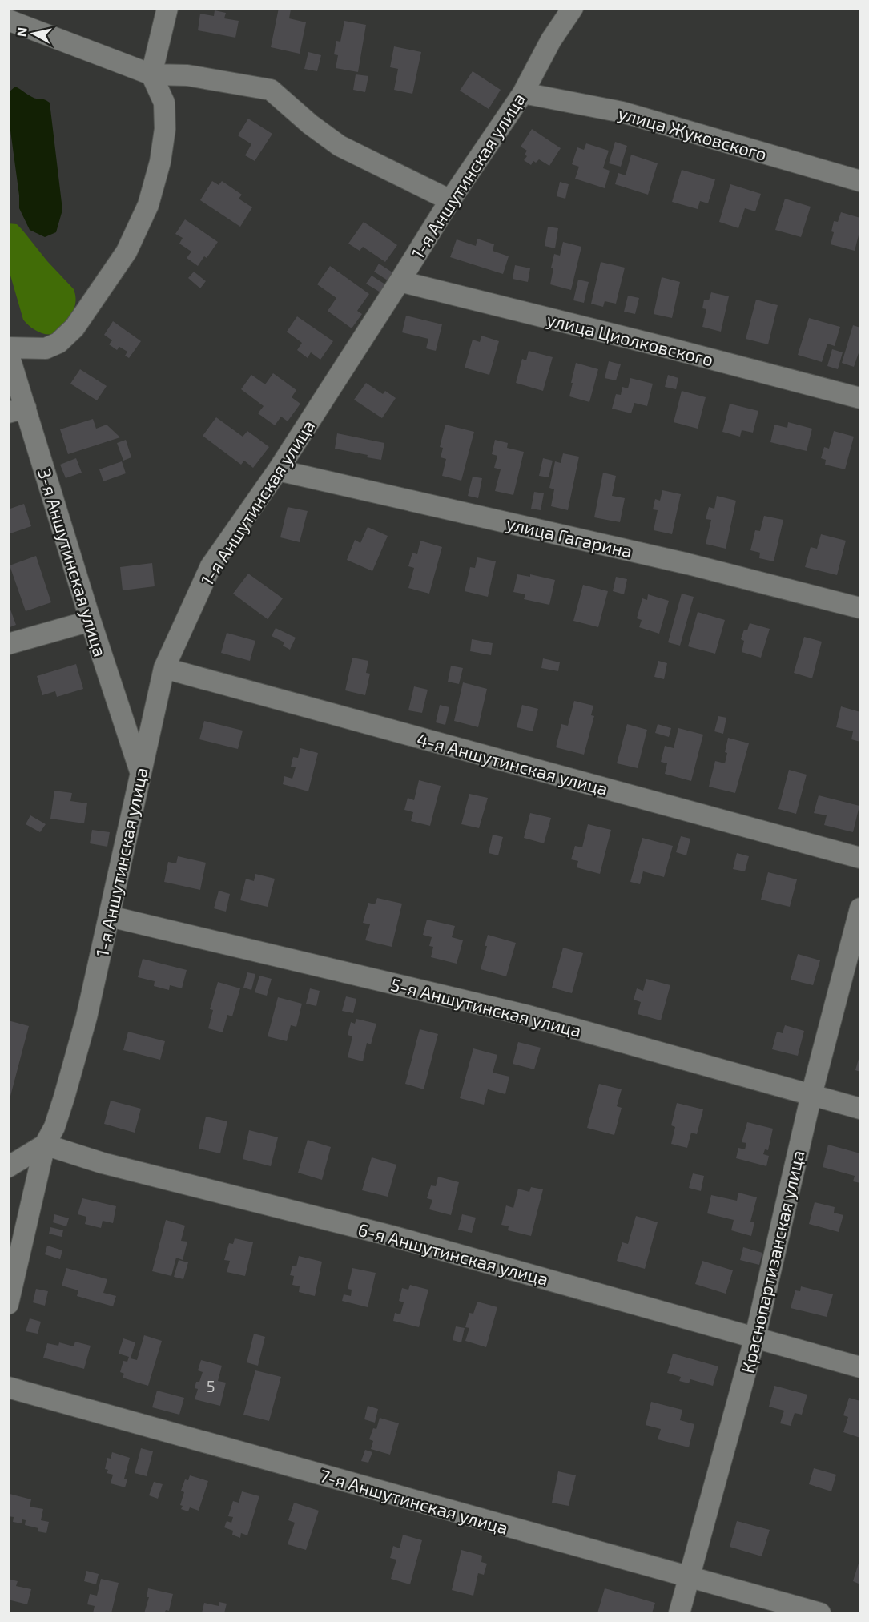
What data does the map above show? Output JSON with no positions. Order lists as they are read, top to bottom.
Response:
{
  "streets": {
    "street": [
      "улица Жуковского",
      "1-я Аншутинская улица",
      "улица Циолковского",
      "улица Гагарина",
      "3-я Аншутинская улица",
      "4-я Аншутинская улица",
      "5-я Аншутинская улица",
      "6-я Аншутинская улица",
      "Краснопартизанская улица",
      "7-я Аншутинская улица"
    ]
  },
  "crossings": [
    ["улица Жуковского", "1-я Аншутинская улица"],
    ["1-я Аншутинская улица", "улица Циолковского"],
    ["1-я Аншутинская улица", "улица Гагарина"],
    ["1-я Аншутинская улица", "3-я Аншутинская улица"],
    ["1-я Аншутинская улица", "4-я Аншутинская улица"],
    ["1-я Аншутинская улица", "5-я Аншутинская улица"],
    ["1-я Аншутинская улица", "6-я Аншутинская улица"],
    ["5-я Аншутинская улица", "Краснопартизанская улица"],
    ["6-я Аншутинская улица", "Краснопартизанская улица"],
    ["Краснопартизанская улица", "7-я Аншутинская улица"]
  ],
  "house_numbers": ["5"],
  "north": "left"
}
